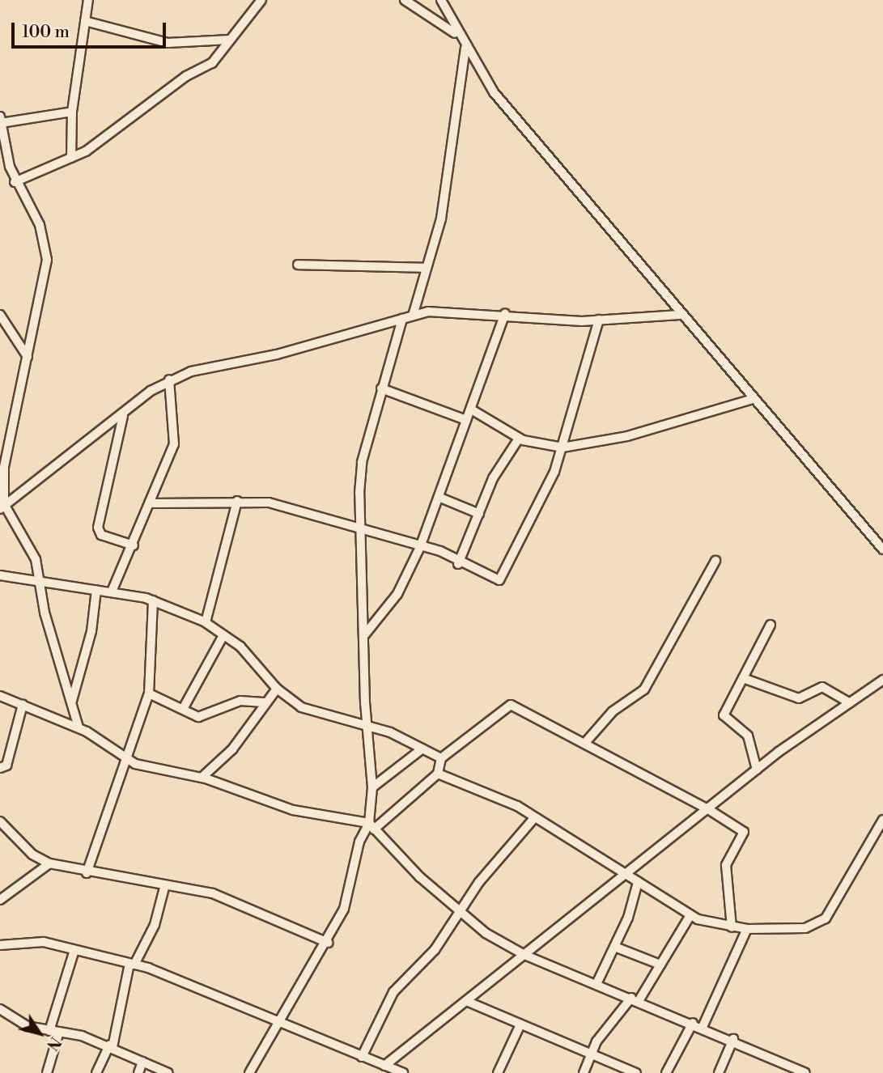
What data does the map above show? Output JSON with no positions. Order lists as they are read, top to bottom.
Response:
{
  "scale_bar": "100 m",
  "north": "bottom right"
}
